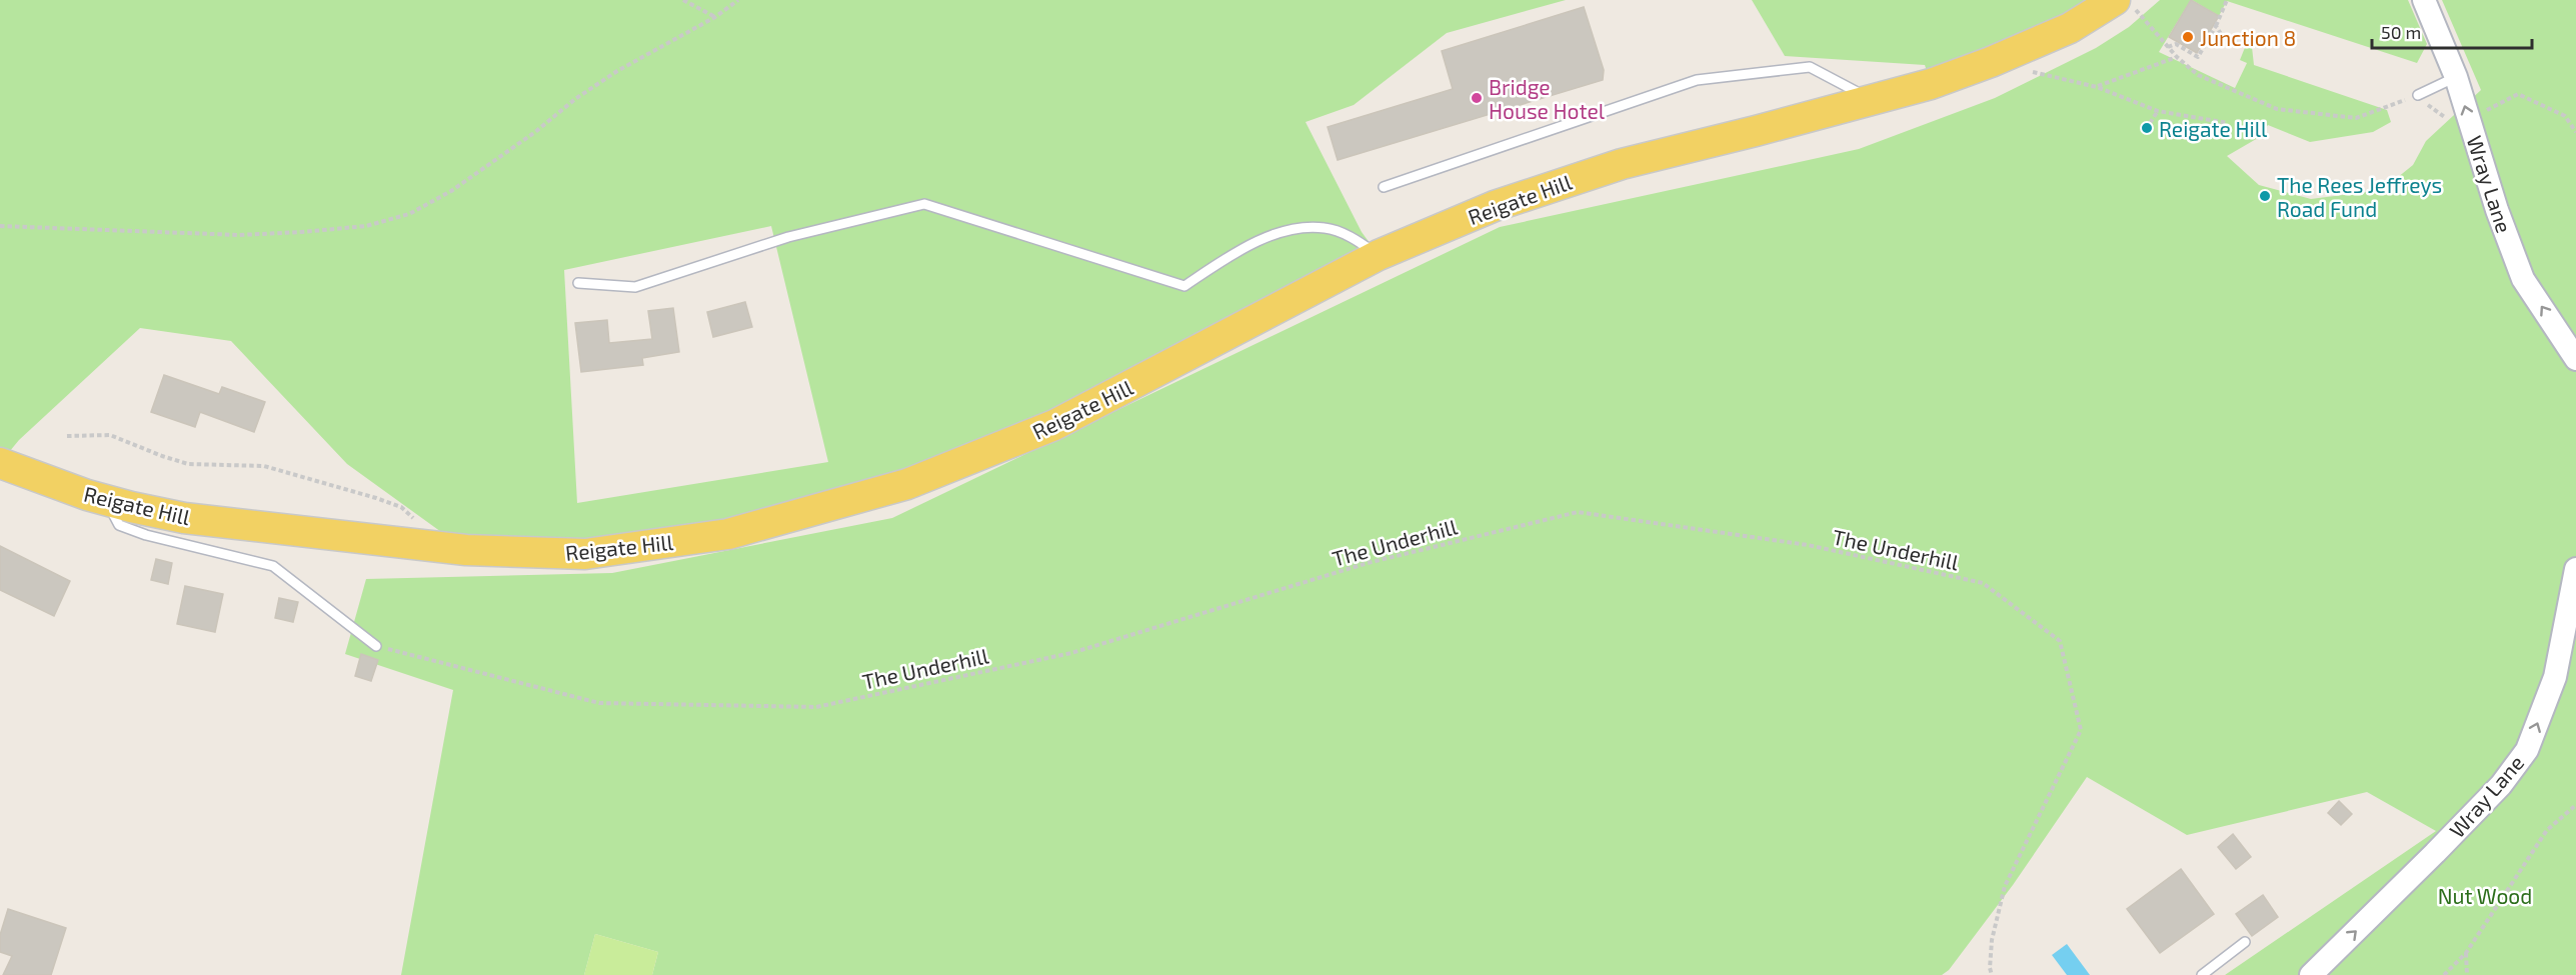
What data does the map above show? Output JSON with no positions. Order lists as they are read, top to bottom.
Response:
{
  "streets": {
    "main road": ["Reigate Hill"],
    "street": ["Wray Lane"],
    "path": ["The Underhill"]
  },
  "one_way": ["Wray Lane"],
  "parks": ["Nut Wood"],
  "places": [
    "Junction 8",
    "Bridge House Hotel",
    "Reigate Hill",
    "The Rees Jeffreys Road Fund"
  ],
  "scale_bar": "50 m"
}
